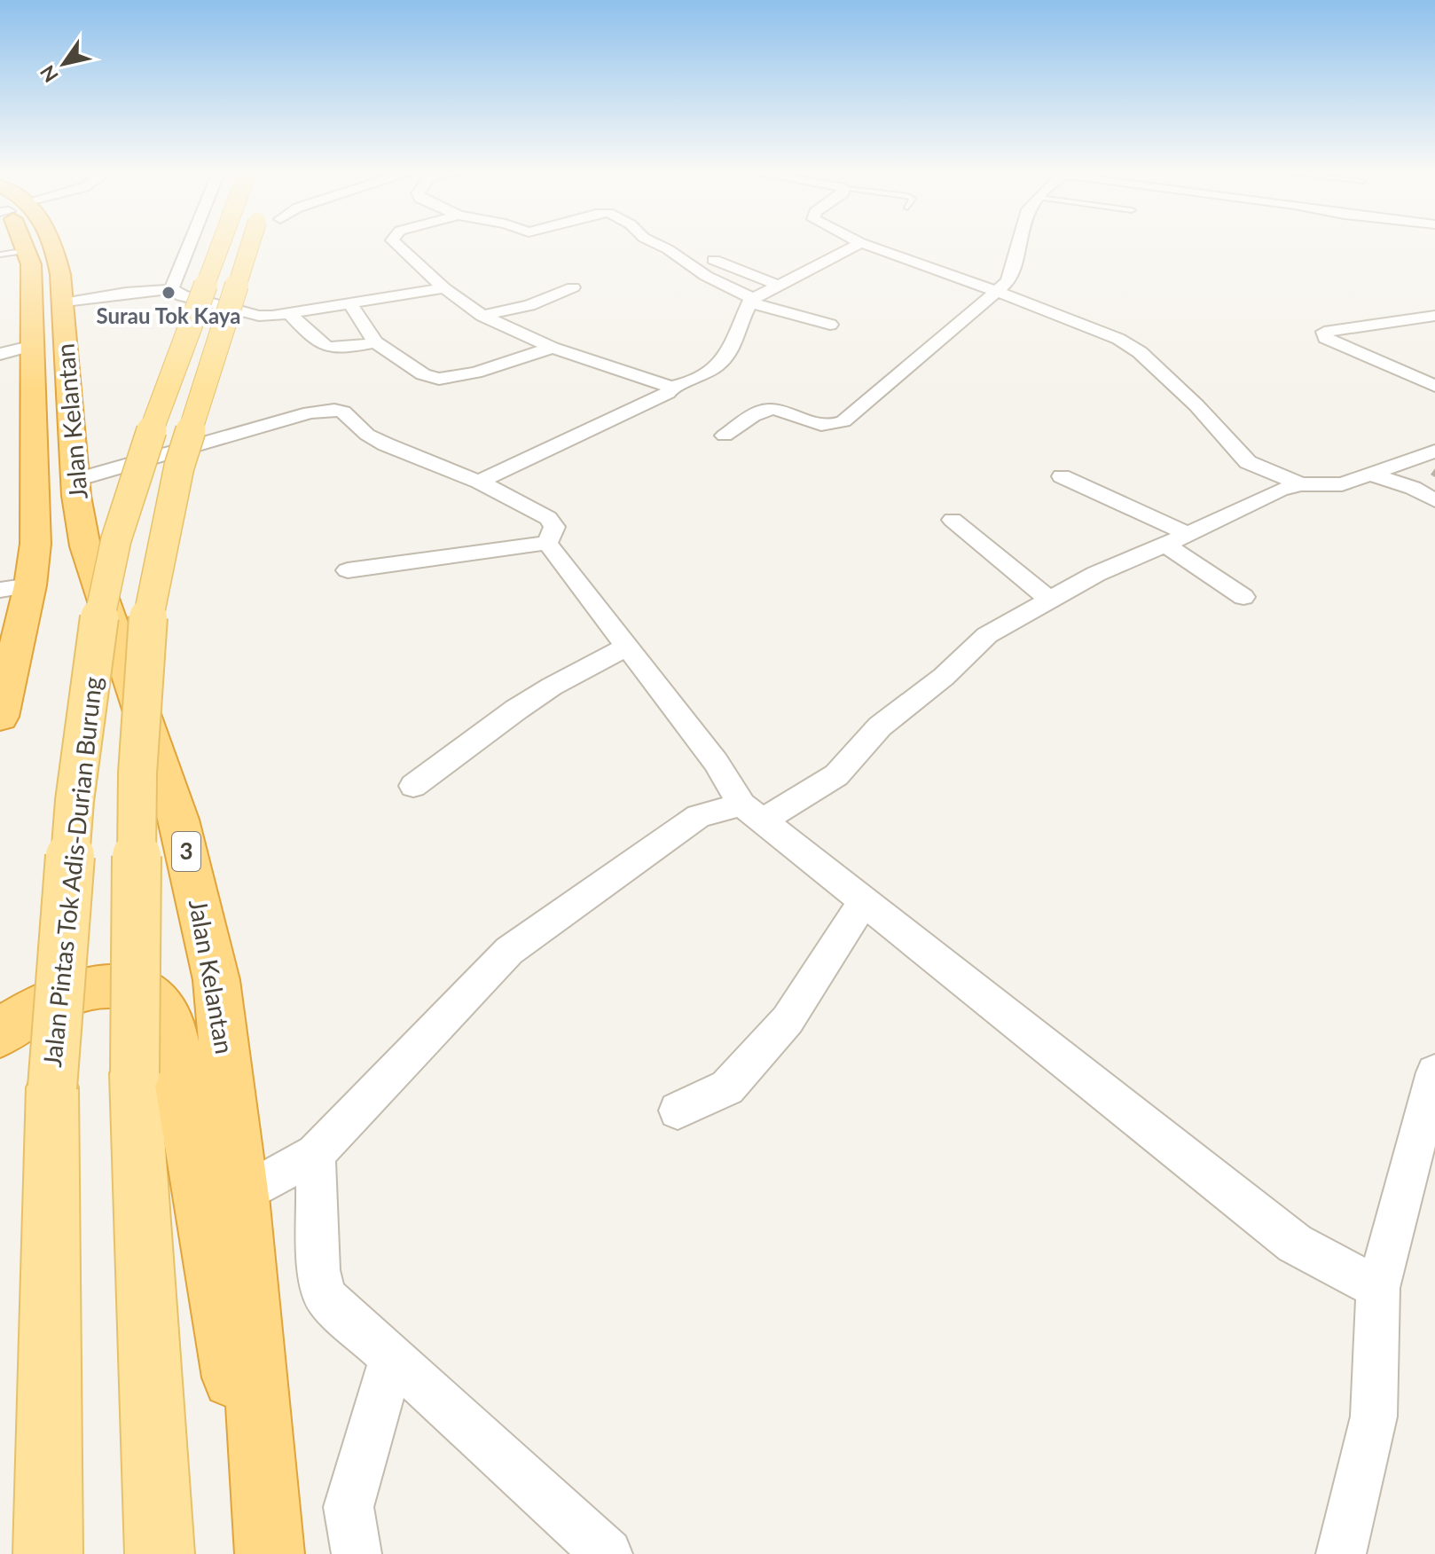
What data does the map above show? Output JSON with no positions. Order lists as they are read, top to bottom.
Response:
{
  "streets": {
    "highway": ["Jalan Kelantan", "3"],
    "main road": ["Jalan Pintas Tok Adis-Durian Burung"]
  },
  "places": ["Surau Tok Kaya"],
  "north": "bottom left"
}
